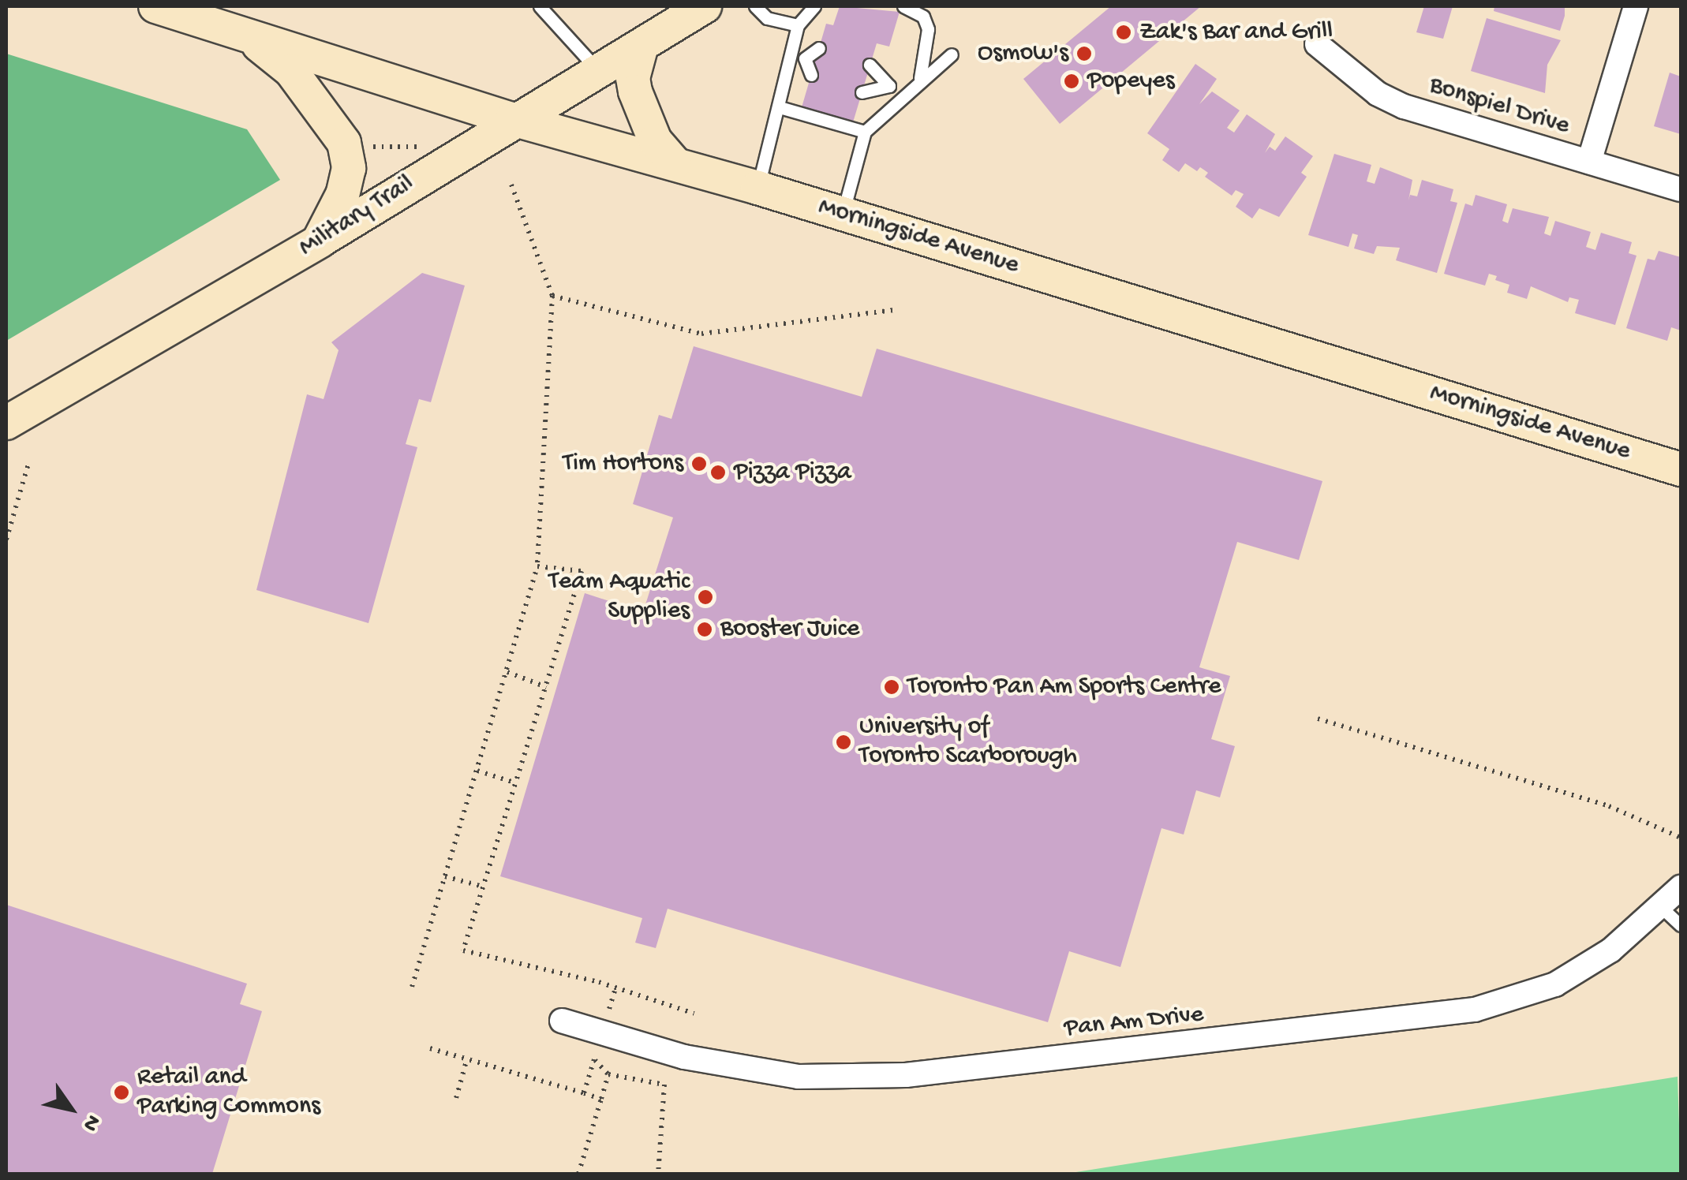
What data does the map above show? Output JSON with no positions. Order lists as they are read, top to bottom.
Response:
{
  "streets": {
    "main road": ["Military Trail", "Morningside Avenue"],
    "street": ["Bonspiel Drive", "Pan Am Drive"]
  },
  "crossings": [
    ["Military Trail", "Morningside Avenue"]
  ],
  "places": [
    "Zak's Bar and Grill",
    "Osmow's",
    "Popeyes",
    "Tim Hortons",
    "Pizza Pizza",
    "Team Aquatic Supplies",
    "Booster Juice",
    "Toronto Pan Am Sports Centre",
    "University of Toronto Scarborough",
    "Retail and Parking Commons"
  ],
  "north": "bottom right"
}
